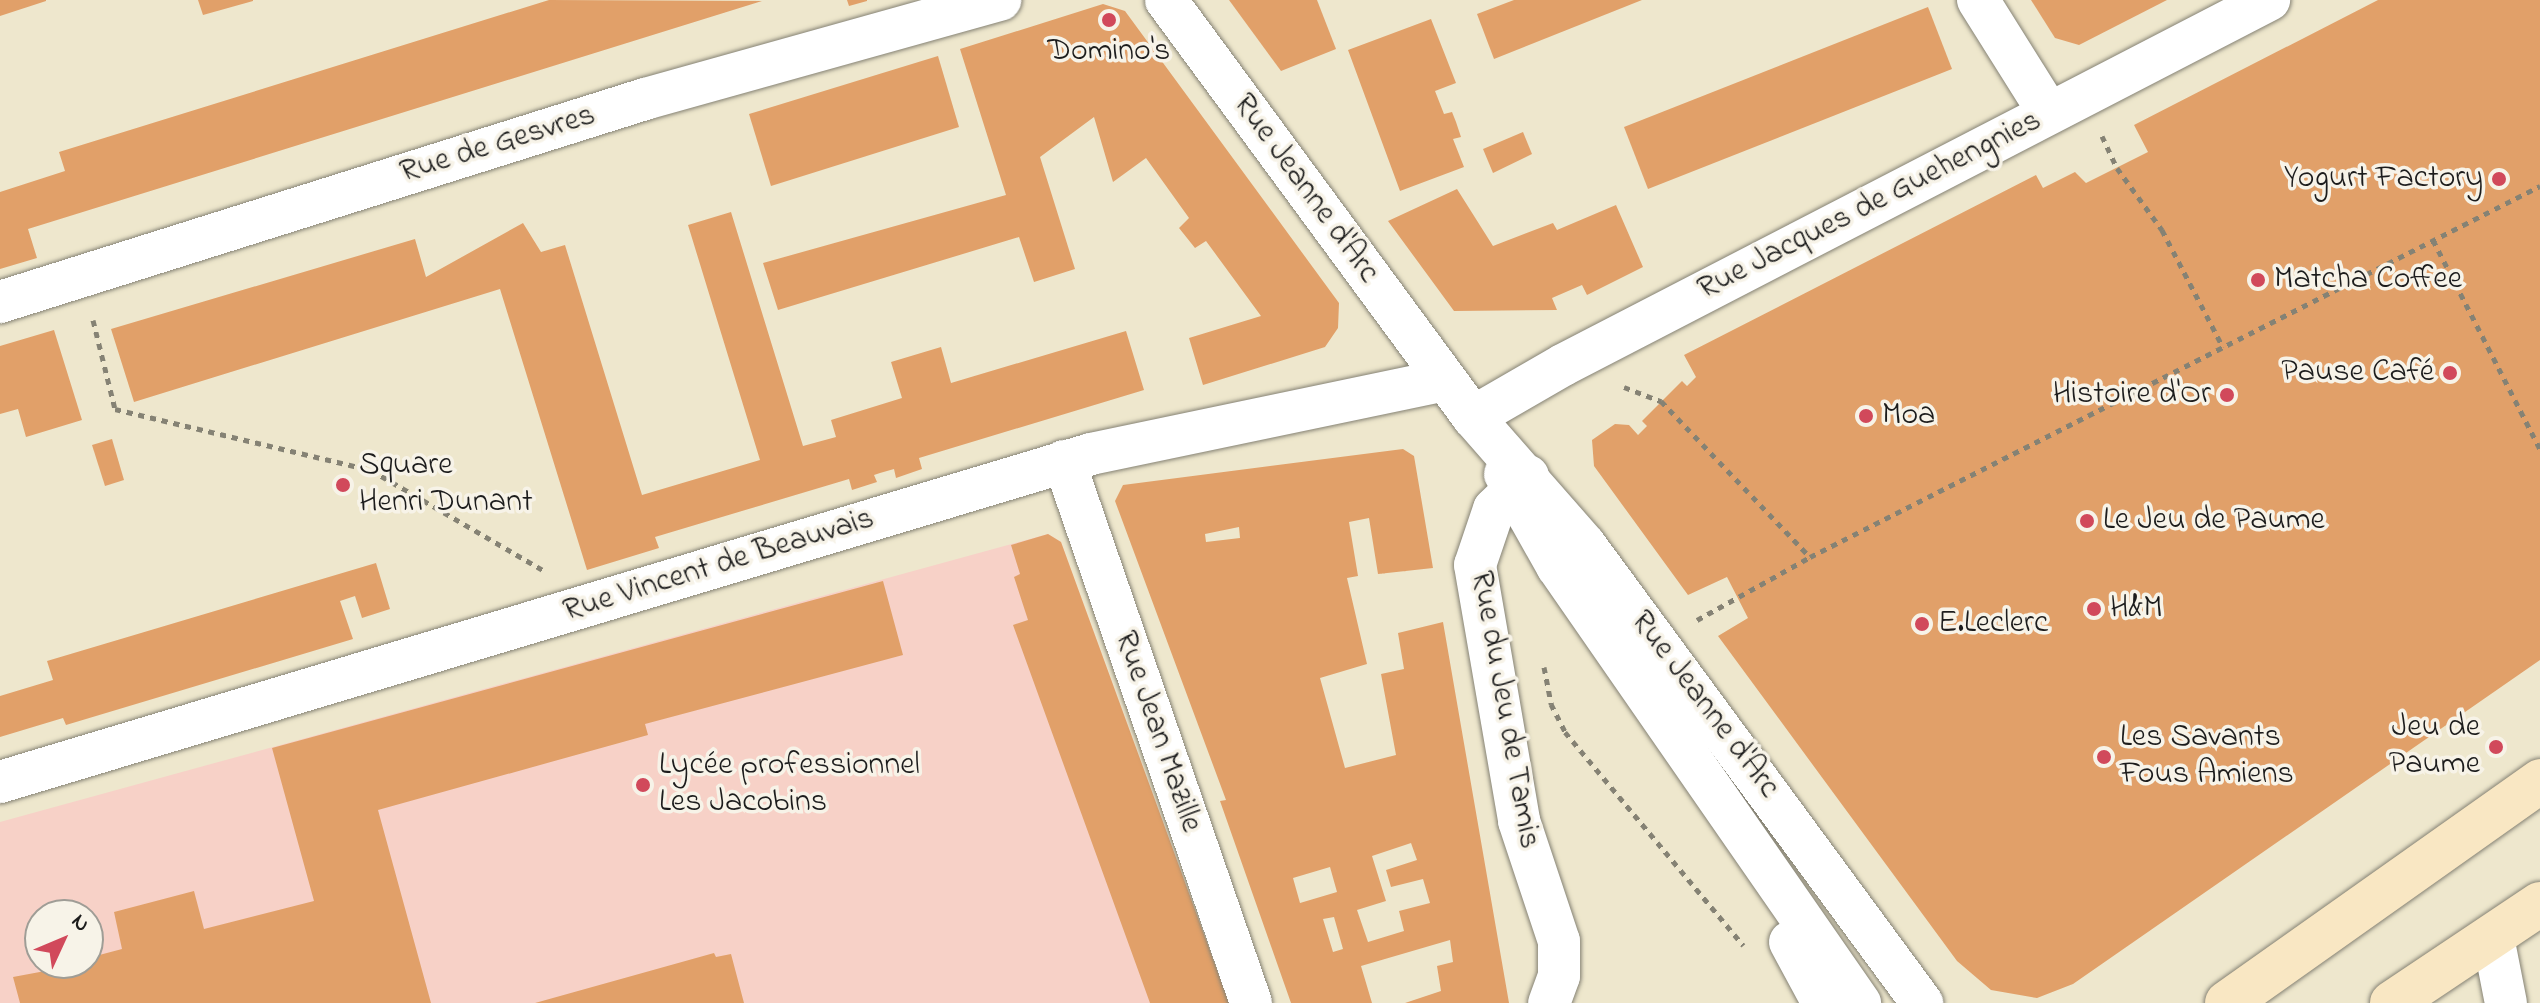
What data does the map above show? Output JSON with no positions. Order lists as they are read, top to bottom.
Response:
{
  "streets": {
    "street": [
      "Rue de Gesvres",
      "Rue Jeanne d'Arc",
      "Rue Jacques de Guehengnies",
      "Rue Vincent de Beauvais",
      "Rue du Jeu de Tamis",
      "Rue Jean Mazille"
    ]
  },
  "crossings": [
    ["Rue Jeanne d'Arc", "Rue Jacques de Guehengnies"],
    ["Rue Jeanne d'Arc", "Rue Vincent de Beauvais"],
    ["Rue Jeanne d'Arc", "Rue du Jeu de Tamis"],
    ["Rue Vincent de Beauvais", "Rue Jean Mazille"]
  ],
  "places": [
    "Domino's",
    "Yogurt Factory",
    "Matcha Coffee",
    "Pause Café",
    "Histoire d'Or",
    "Moa",
    "Square Henri Dunant",
    "Le Jeu de Paume",
    "H&M",
    "E.Leclerc",
    "Jeu de Paume",
    "Les Savants Fous Amiens",
    "Lycée professionnel Les Jacobins"
  ],
  "north": "top right"
}
